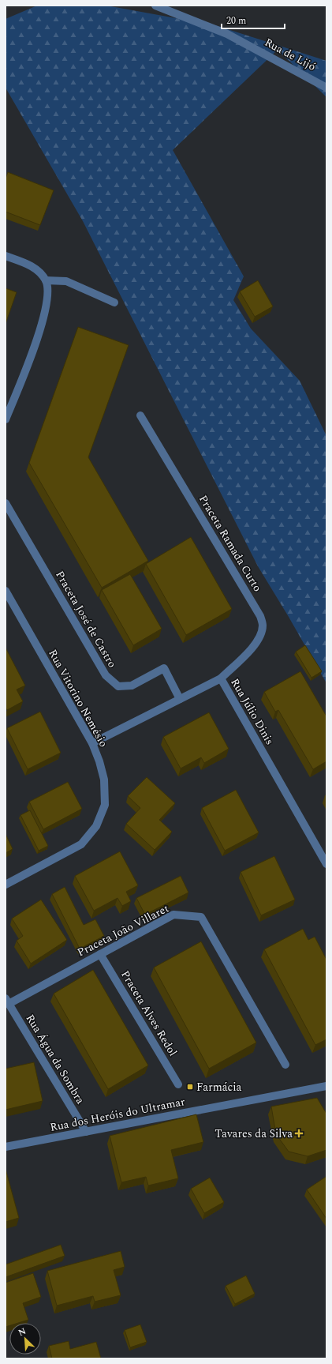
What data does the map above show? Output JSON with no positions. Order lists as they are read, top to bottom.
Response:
{
  "streets": {
    "street": [
      "Rua de Lijó",
      "Praceta Ramada Curto",
      "Praceta José de Castro",
      "Rua Vitorino Nemésio",
      "Rua Júlio Dinis",
      "Praceta João Villaret",
      "Praceta Alves Redol",
      "Rua Água da Sombra",
      "Rua dos Heróis do Ultramar"
    ]
  },
  "crossings": [
    ["Praceta Ramada Curto", "Rua Júlio Dinis"],
    ["Praceta José de Castro", "Rua Júlio Dinis"],
    ["Rua Vitorino Nemésio", "Rua Júlio Dinis"],
    ["Praceta João Villaret", "Praceta Alves Redol"],
    ["Praceta João Villaret", "Rua Água da Sombra"],
    ["Rua Água da Sombra", "Rua dos Heróis do Ultramar"]
  ],
  "places": {
    "transit": ["Farmácia"],
    "health": ["Tavares da Silva"]
  },
  "scale_bar": "20 m",
  "north": "top left"
}
